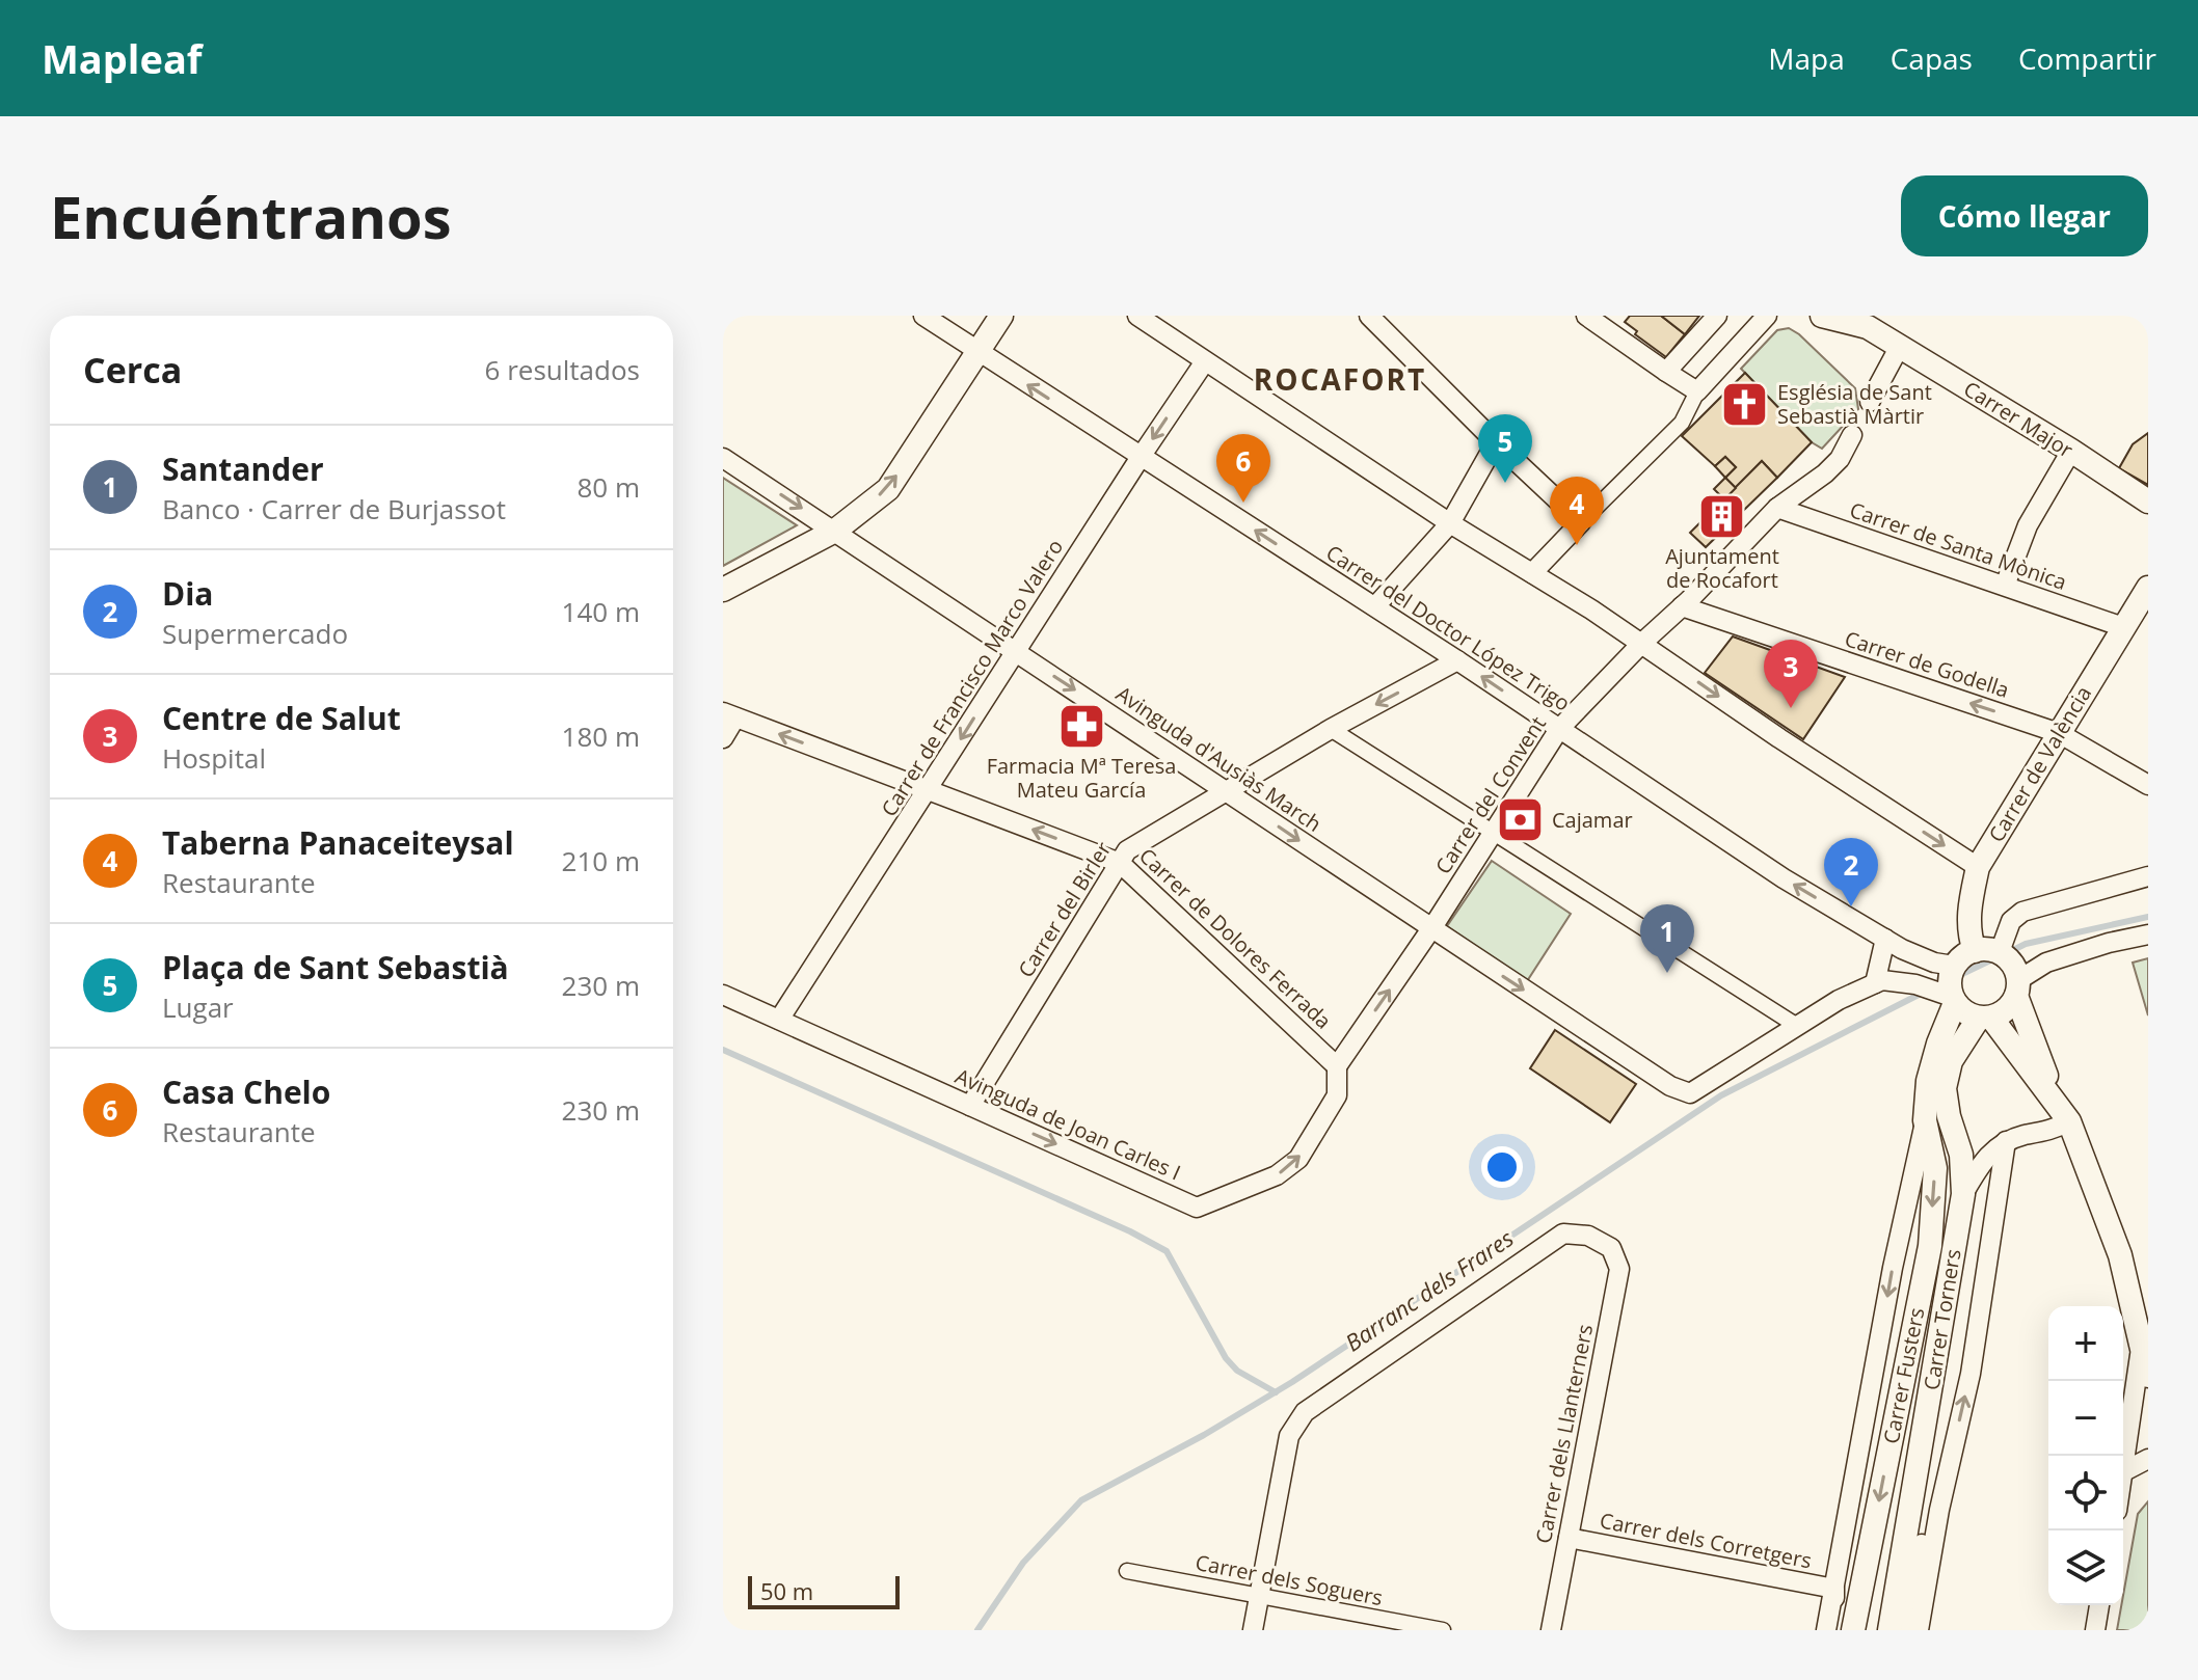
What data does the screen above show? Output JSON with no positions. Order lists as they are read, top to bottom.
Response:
{
  "streets": {
    "street": [
      "Carrer Major",
      "Carrer de Santa Mònica",
      "Carrer del Doctor López Trigo",
      "Carrer de Godella",
      "Carrer de Francisco Marco Valero",
      "Avinguda d'Ausiàs March",
      "Carrer de València",
      "Carrer del Convent",
      "Carrer del Birler",
      "Carrer de Dolores Ferrada",
      "Avinguda de Joan Carles I",
      "Carrer Torners",
      "Carrer Fusters",
      "Carrer dels Llanterners",
      "Carrer dels Corretgers",
      "Carrer dels Soguers"
    ]
  },
  "crossings": [
    ["Carrer de Santa Mònica", "Carrer de València"],
    ["Carrer de Santa Mònica", "Carrer del Convent"],
    ["Carrer del Doctor López Trigo", "Carrer de Francisco Marco Valero"],
    ["Carrer del Doctor López Trigo", "Carrer de València"],
    ["Carrer del Doctor López Trigo", "Carrer del Convent"],
    ["Carrer del Doctor López Trigo", "Carrer del Birler"],
    ["Carrer del Doctor López Trigo", "Carrer Torners"],
    ["Carrer del Doctor López Trigo", "Carrer Fusters"],
    ["Carrer de Godella", "Carrer de València"],
    ["Carrer de Godella", "Carrer del Convent"],
    ["Carrer de Francisco Marco Valero", "Avinguda d'Ausiàs March"],
    ["Carrer de Francisco Marco Valero", "Carrer de Dolores Ferrada"],
    ["Carrer de Francisco Marco Valero", "Avinguda de Joan Carles I"],
    ["Avinguda d'Ausiàs March", "Carrer del Convent"],
    ["Avinguda d'Ausiàs March", "Carrer del Birler"],
    ["Carrer de València", "Carrer Torners"],
    ["Carrer de València", "Carrer Fusters"],
    ["Carrer del Convent", "Carrer de Dolores Ferrada"],
    ["Carrer del Convent", "Avinguda de Joan Carles I"],
    ["Carrer del Birler", "Carrer de Dolores Ferrada"],
    ["Carrer del Birler", "Avinguda de Joan Carles I"],
    ["Carrer de Dolores Ferrada", "Avinguda de Joan Carles I"],
    ["Carrer Torners", "Carrer Fusters"],
    ["Carrer Fusters", "Carrer dels Corretgers"],
    ["Carrer dels Llanterners", "Carrer dels Corretgers"],
    ["Carrer dels Llanterners", "Carrer dels Soguers"]
  ],
  "one_way": ["Carrer de Francisco Marco Valero", "Carrer de Dolores Ferrada"],
  "districts": ["ROCAFORT"],
  "water": ["Barranc dels Frares"],
  "places": {
    "church": ["Església de Sant Sebastià Màrtir"],
    "building": ["Ajuntament de Rocafort"],
    "pharmacy": ["Farmacia Mª Teresa Mateu García"],
    "bank": ["Cajamar"]
  },
  "scale_bar": "50 m",
  "page": {
    "header": "Mapleaf",
    "nav": ["Mapa", "Capas", "Compartir"],
    "buttons": "Cómo llegar",
    "title": "Encuéntranos",
    "heading": ["Cerca", "6 resultados"],
    "pins": [
      "5",
      "6",
      "4",
      "3",
      "2",
      "1"
    ],
    "list": [
      {
        "mark": "1",
        "name": "Santander",
        "note": "Banco · Carrer de Burjassot",
        "value": "80 m"
      },
      {
        "mark": "2",
        "name": "Dia",
        "note": "Supermercado",
        "value": "140 m"
      },
      {
        "mark": "3",
        "name": "Centre de Salut",
        "note": "Hospital",
        "value": "180 m"
      },
      {
        "mark": "4",
        "name": "Taberna Panaceiteysal",
        "note": "Restaurante",
        "value": "210 m"
      },
      {
        "mark": "5",
        "name": "Plaça de Sant Sebastià",
        "note": "Lugar",
        "value": "230 m"
      },
      {
        "mark": "6",
        "name": "Casa Chelo",
        "note": "Restaurante",
        "value": "230 m"
      }
    ],
    "map_buttons": ["+", "−"],
    "scale": "50 m"
  }
}
